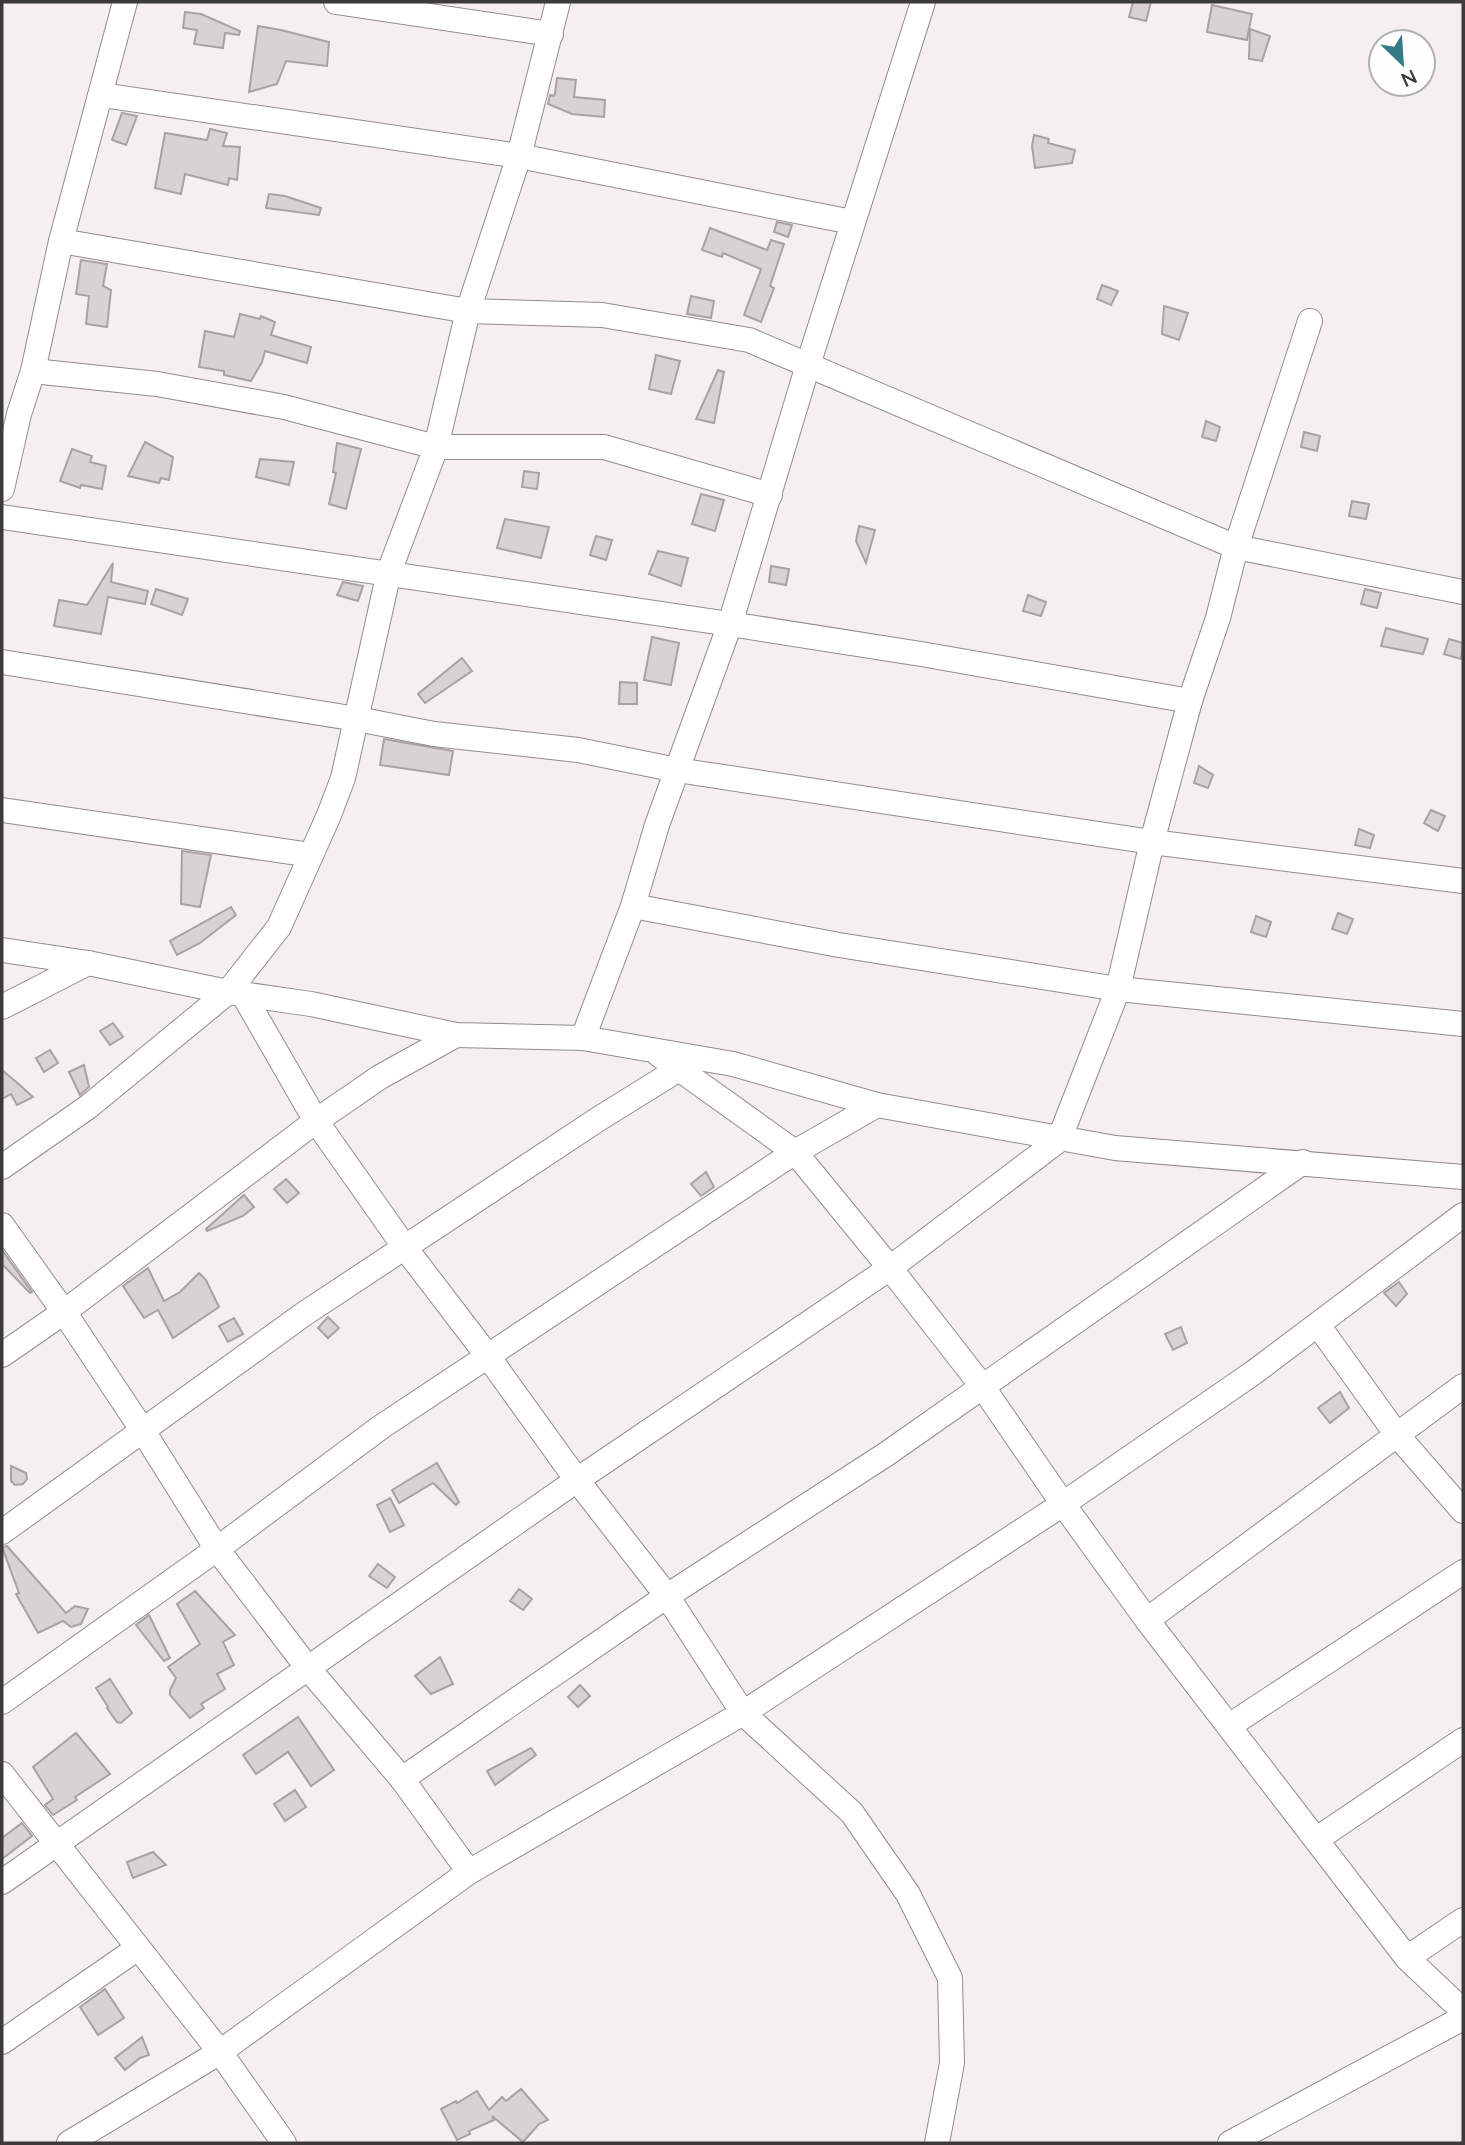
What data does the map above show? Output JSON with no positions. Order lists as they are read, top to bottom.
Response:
{
  "north": "bottom right"
}
